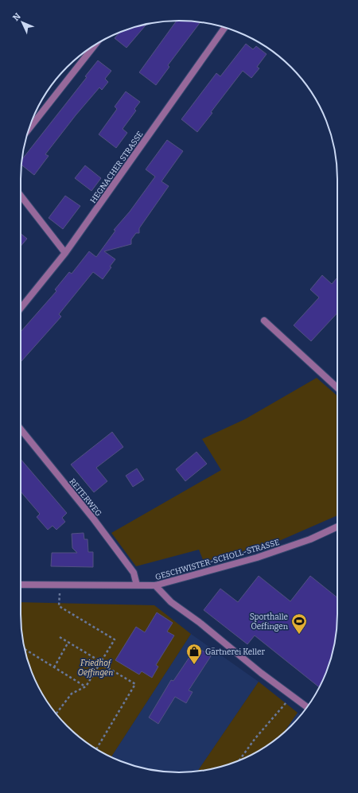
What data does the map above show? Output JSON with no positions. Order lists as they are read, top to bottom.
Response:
{
  "streets": {
    "street": ["HEGNACHER STRASSE", "REITERWEG", "GESCHWISTER-SCHOLL-STRASSE"]
  },
  "crossings": [
    ["REITERWEG", "GESCHWISTER-SCHOLL-STRASSE"]
  ],
  "parks": ["Friedhof Oeffingen"],
  "places": {
    "sports": ["Sporthalle Oeffingen"],
    "shop": ["Gärtnerei Keller"]
  },
  "north": "top left"
}
